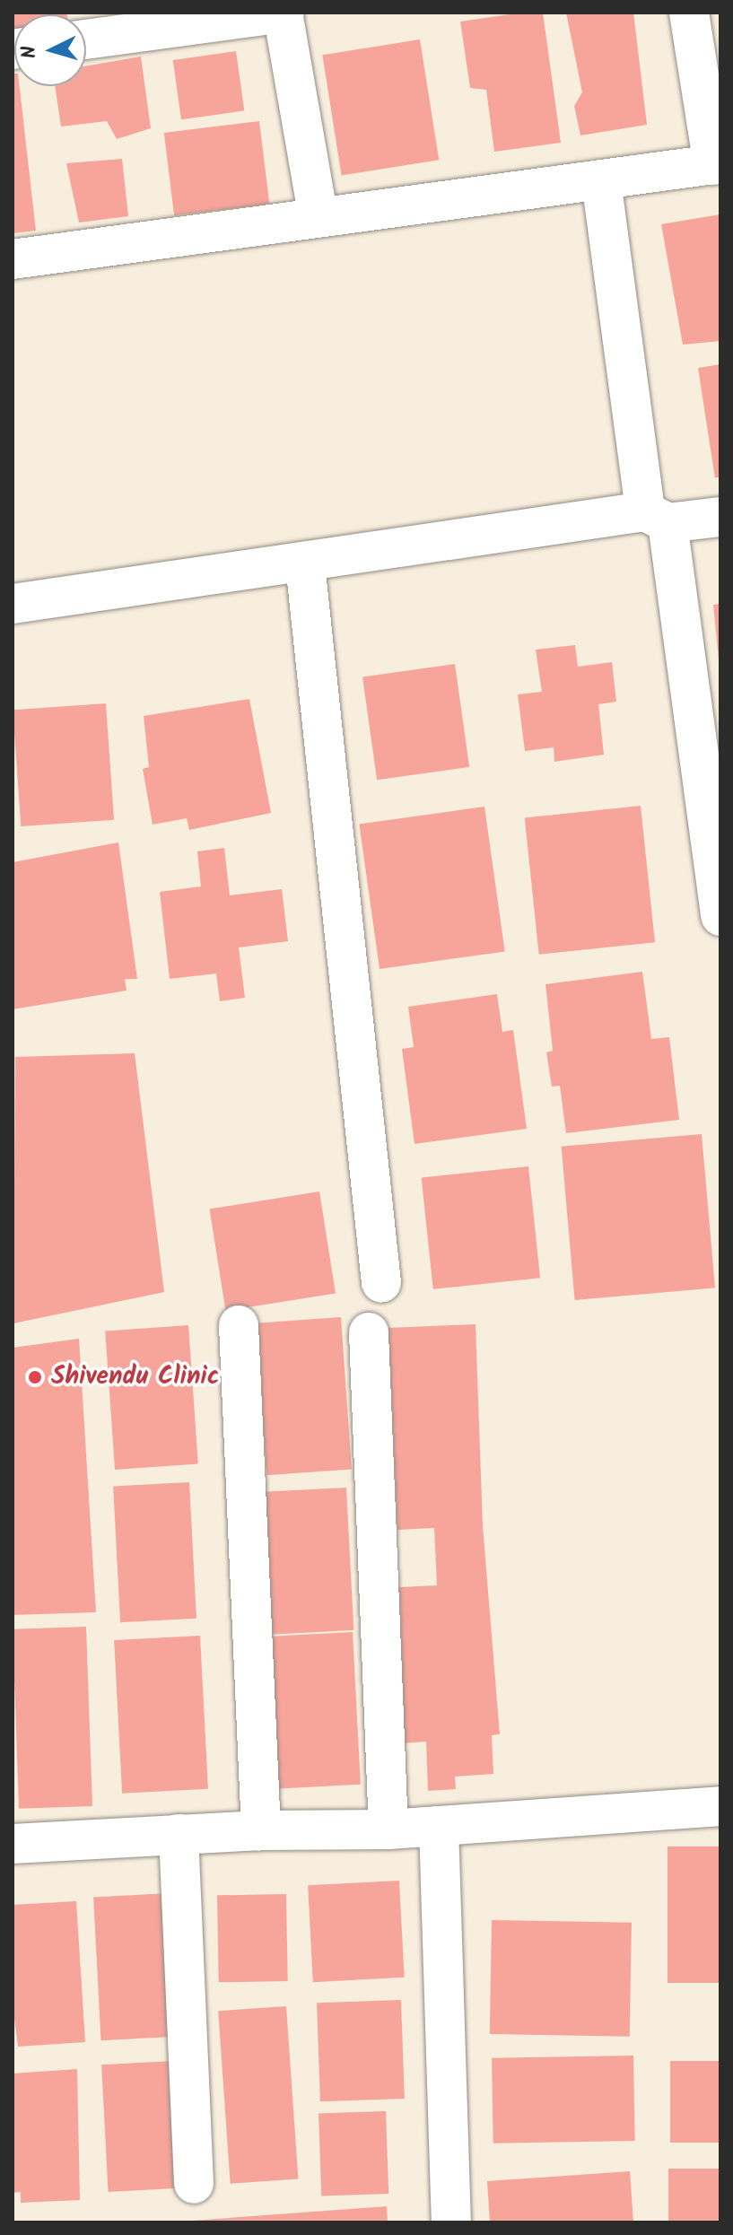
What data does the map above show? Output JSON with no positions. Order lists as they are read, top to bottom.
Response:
{
  "places": ["Shivendu Clinic"],
  "north": "left"
}
